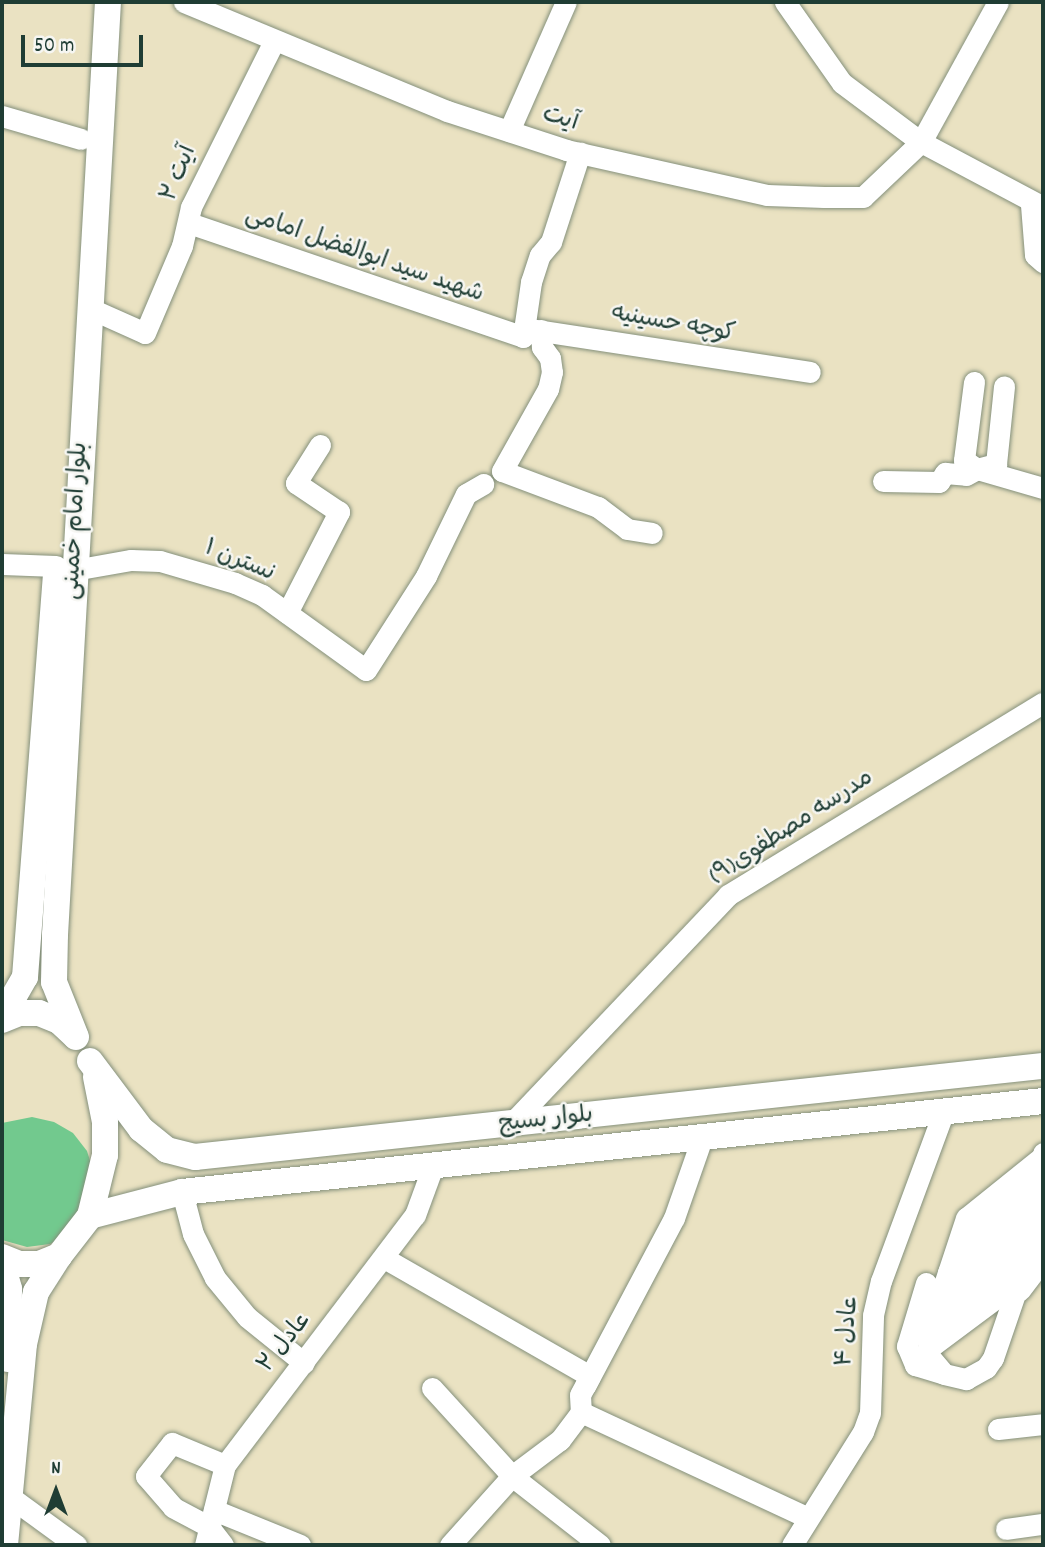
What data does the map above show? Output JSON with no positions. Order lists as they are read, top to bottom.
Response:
{
  "streets": {
    "main road": ["بلوار امام خمینی", "بلوار بسیج"],
    "street": [
      "آیت",
      "آیت ۲",
      "شهید سید ابوالفضل امامی",
      "کوچه حسینیه",
      "نسترن ۱",
      "مدرسه مصطفوی(۹)",
      "عادل ۴",
      "عادل ۲"
    ]
  },
  "crossings": [
    ["آیت", "آیت ۲"],
    ["آیت ۲", "شهید سید ابوالفضل امامی"],
    ["آیت ۲", "بلوار امام خمینی"],
    ["شهید سید ابوالفضل امامی", "کوچه حسینیه"],
    ["بلوار امام خمینی", "نسترن ۱"],
    ["بلوار امام خمینی", "بلوار بسیج"],
    ["مدرسه مصطفوی(۹)", "بلوار بسیج"],
    ["بلوار بسیج", "عادل ۴"],
    ["بلوار بسیج", "عادل ۲"]
  ],
  "scale_bar": "50 m",
  "north": "top"
}
